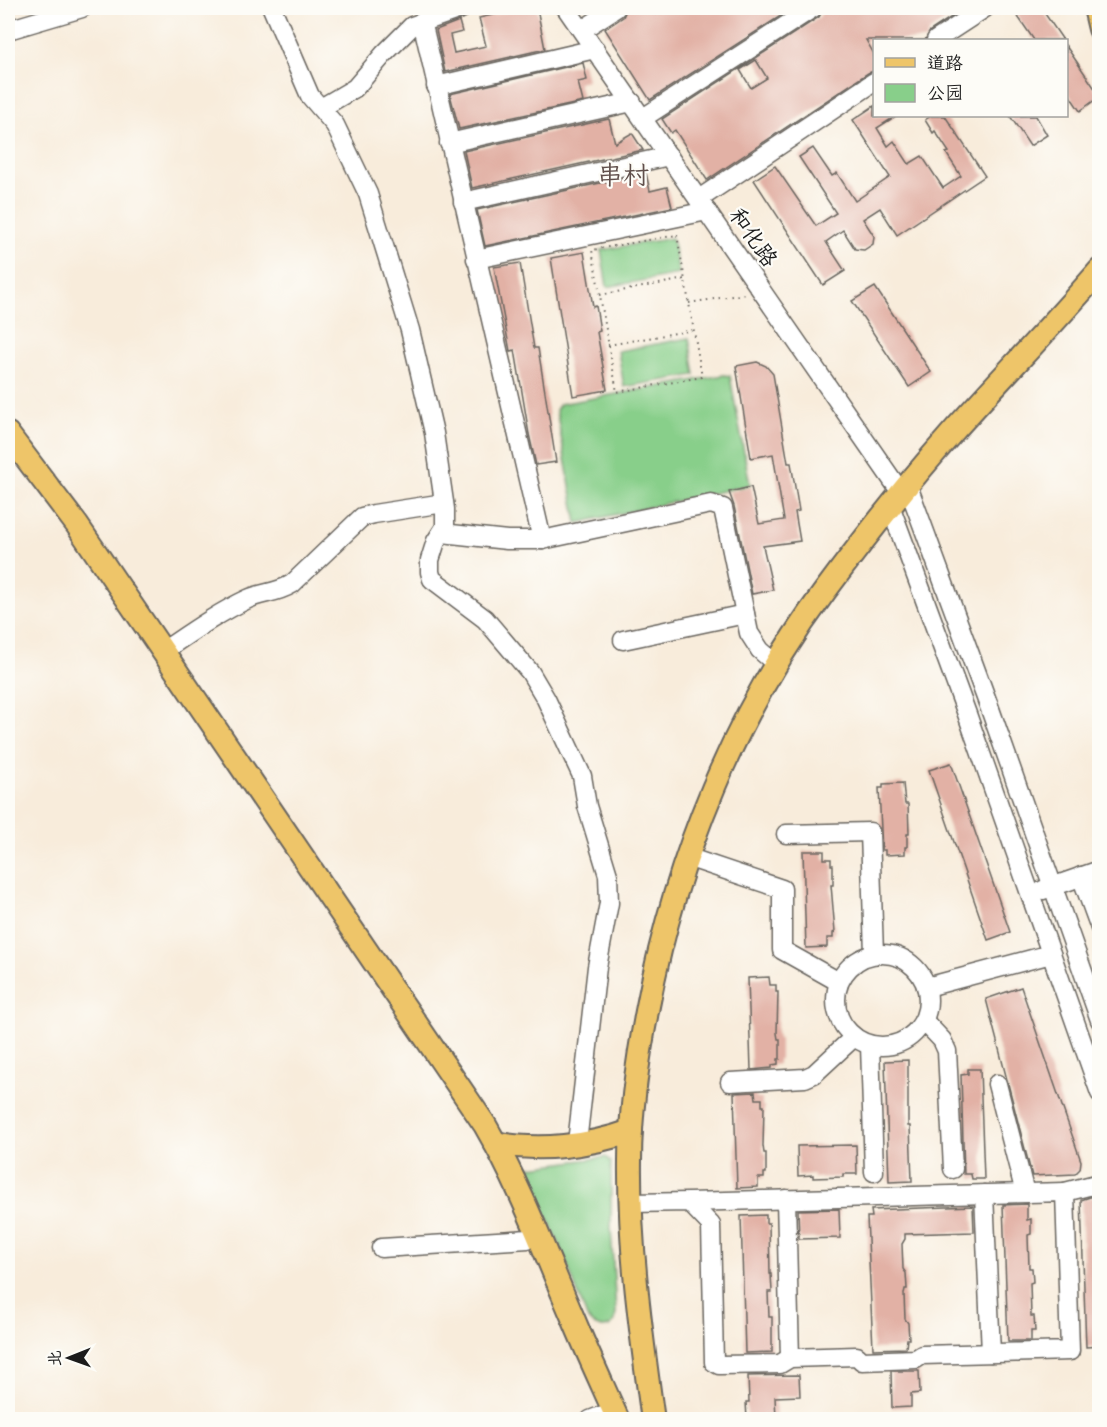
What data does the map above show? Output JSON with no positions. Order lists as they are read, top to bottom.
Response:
{
  "streets": {
    "street": ["和化路"]
  },
  "districts": ["串村"],
  "legend": ["道路", "公园"],
  "north": "left"
}
